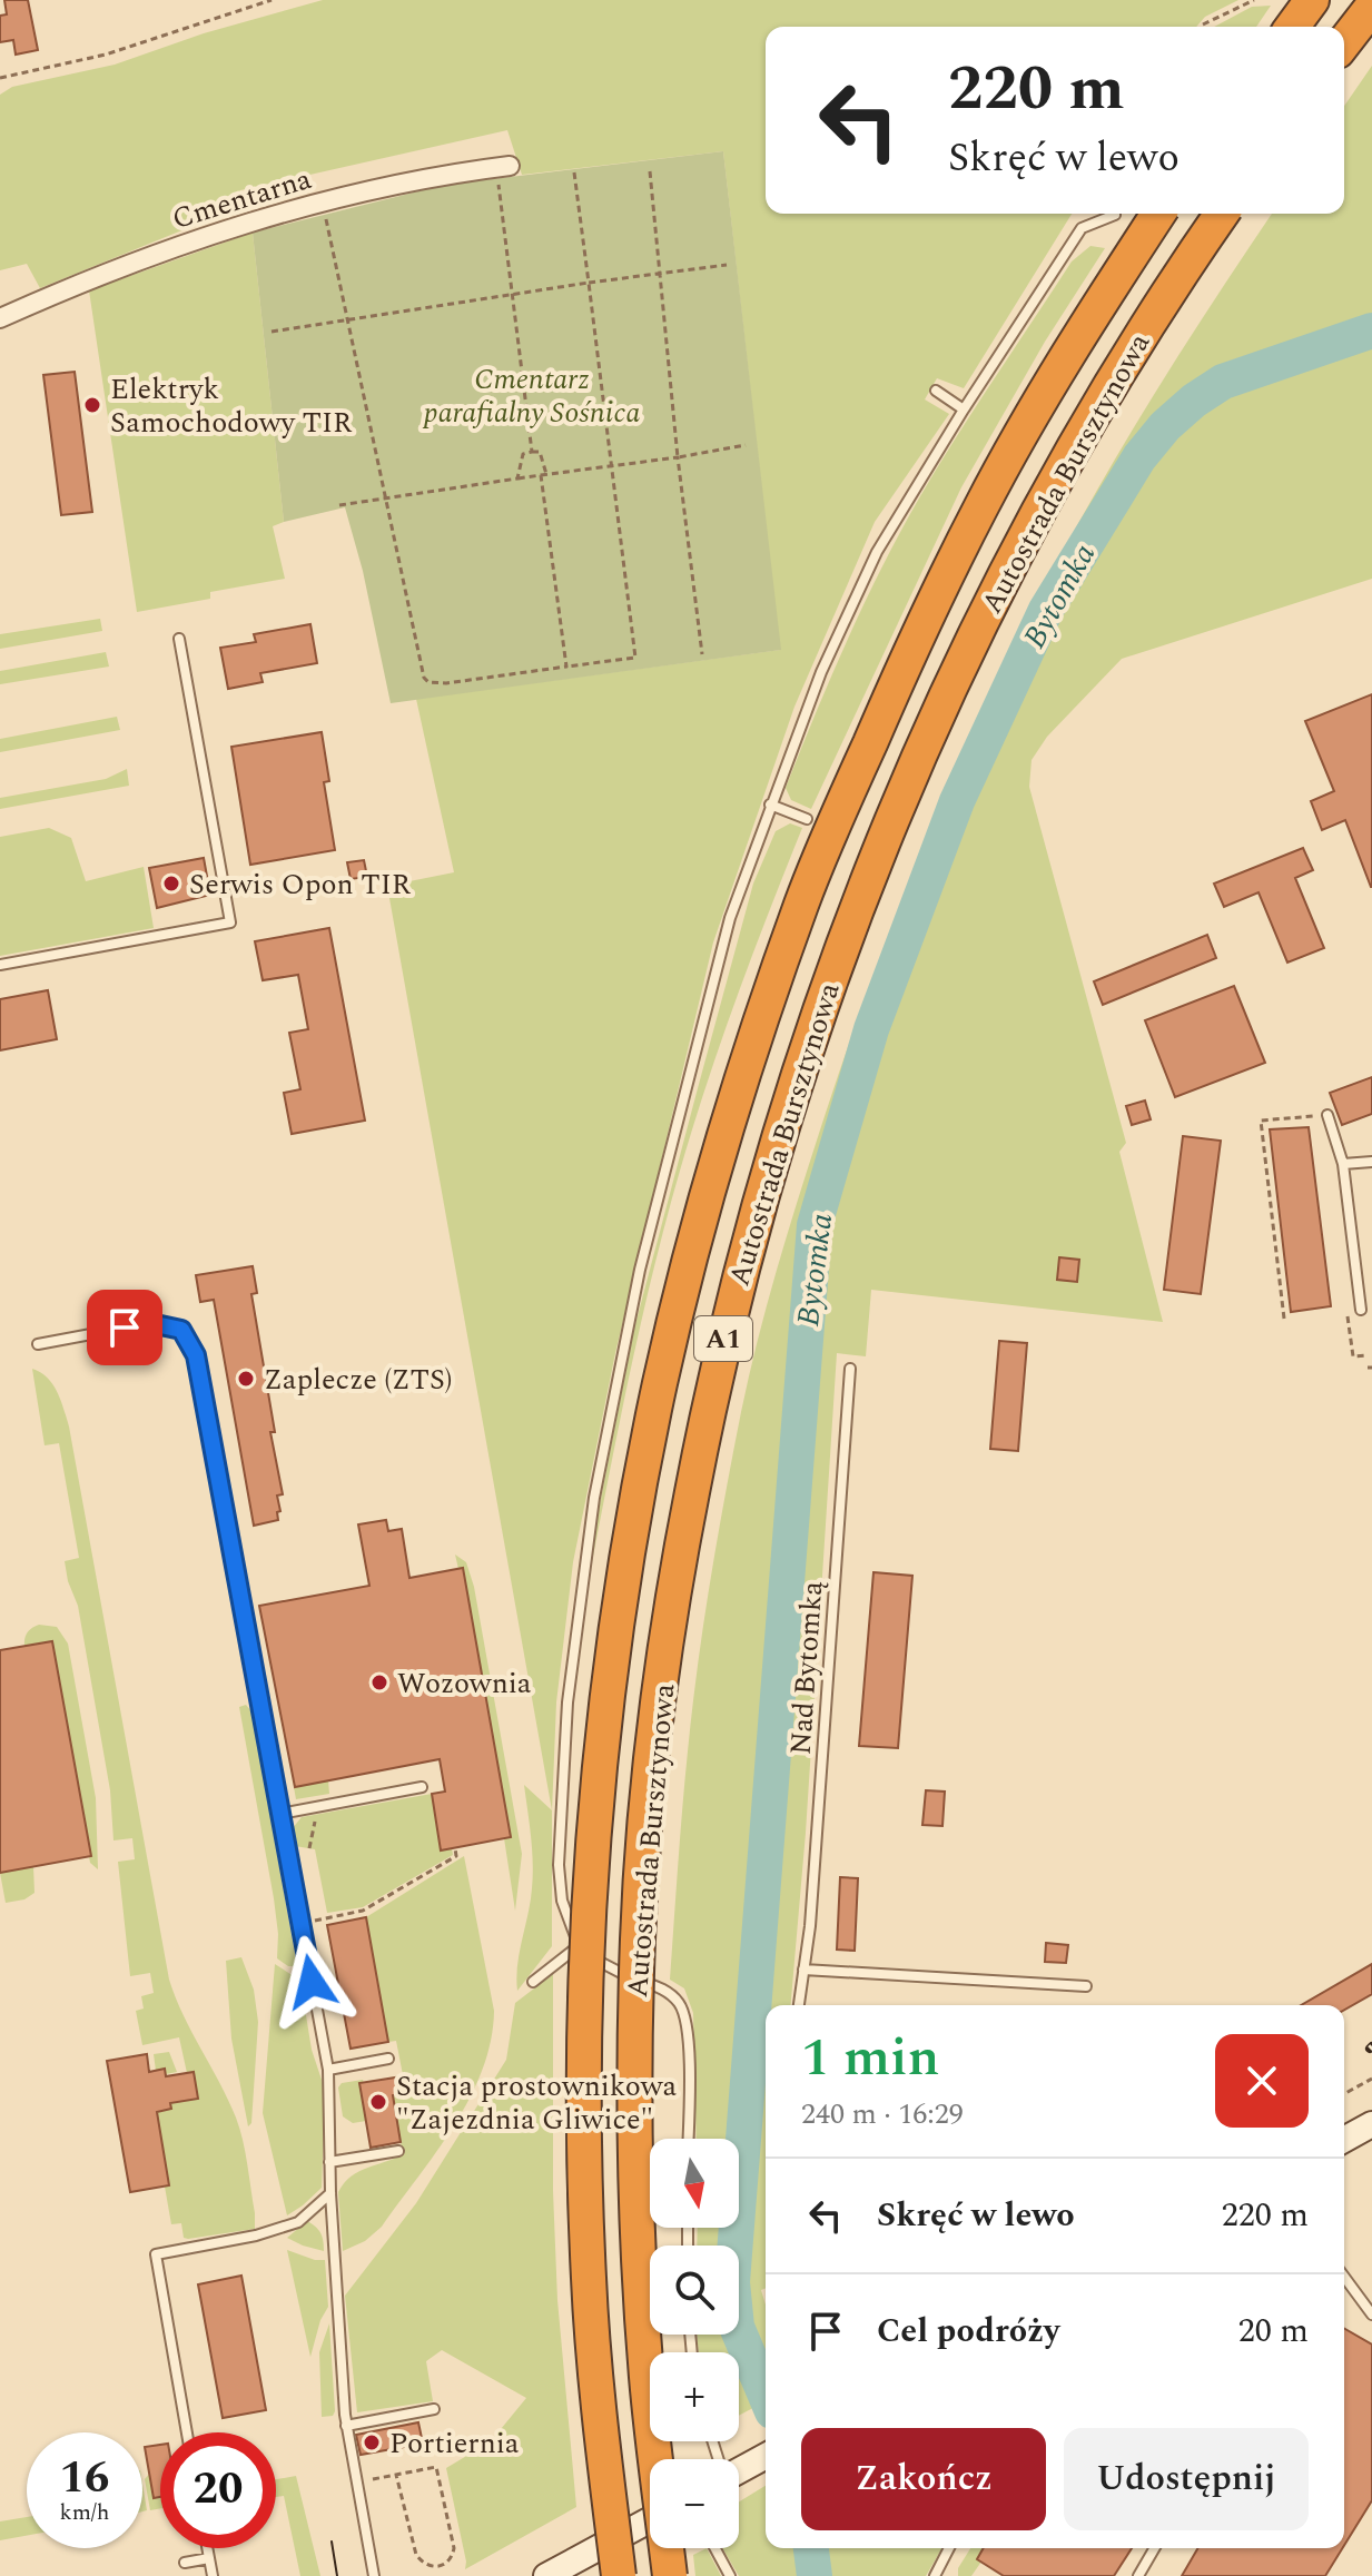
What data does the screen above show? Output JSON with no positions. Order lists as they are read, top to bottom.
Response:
{
  "streets": {
    "highway": ["Autostrada Bursztynowa", "A1"],
    "street": ["Cmentarna"],
    "lane": ["Nad Bytomką"]
  },
  "water": ["Bytomka"],
  "parks": ["Cmentarz parafialny Sośnica"],
  "places": [
    "Elektryk Samochodowy TIR",
    "Serwis Opon TIR",
    "Zaplecze (ZTS)",
    "Wozownia",
    "Stacja prostownikowa \"Zajezdnia Gliwice\"",
    "Portiernia"
  ],
  "north": "bottom",
  "page": {
    "turn": ["220 m", "Skręć w lewo"],
    "heading": ["1 min", "240 m · 16:29"],
    "map_buttons": ["+", "−"],
    "list": [
      {
        "name": "Skręć w lewo",
        "value": "220 m"
      },
      {
        "name": "Cel podróży",
        "value": "20 m"
      }
    ],
    "buttons": ["Zakończ", "Udostępnij"],
    "speed": "16 km/h",
    "limit": "20"
  }
}
